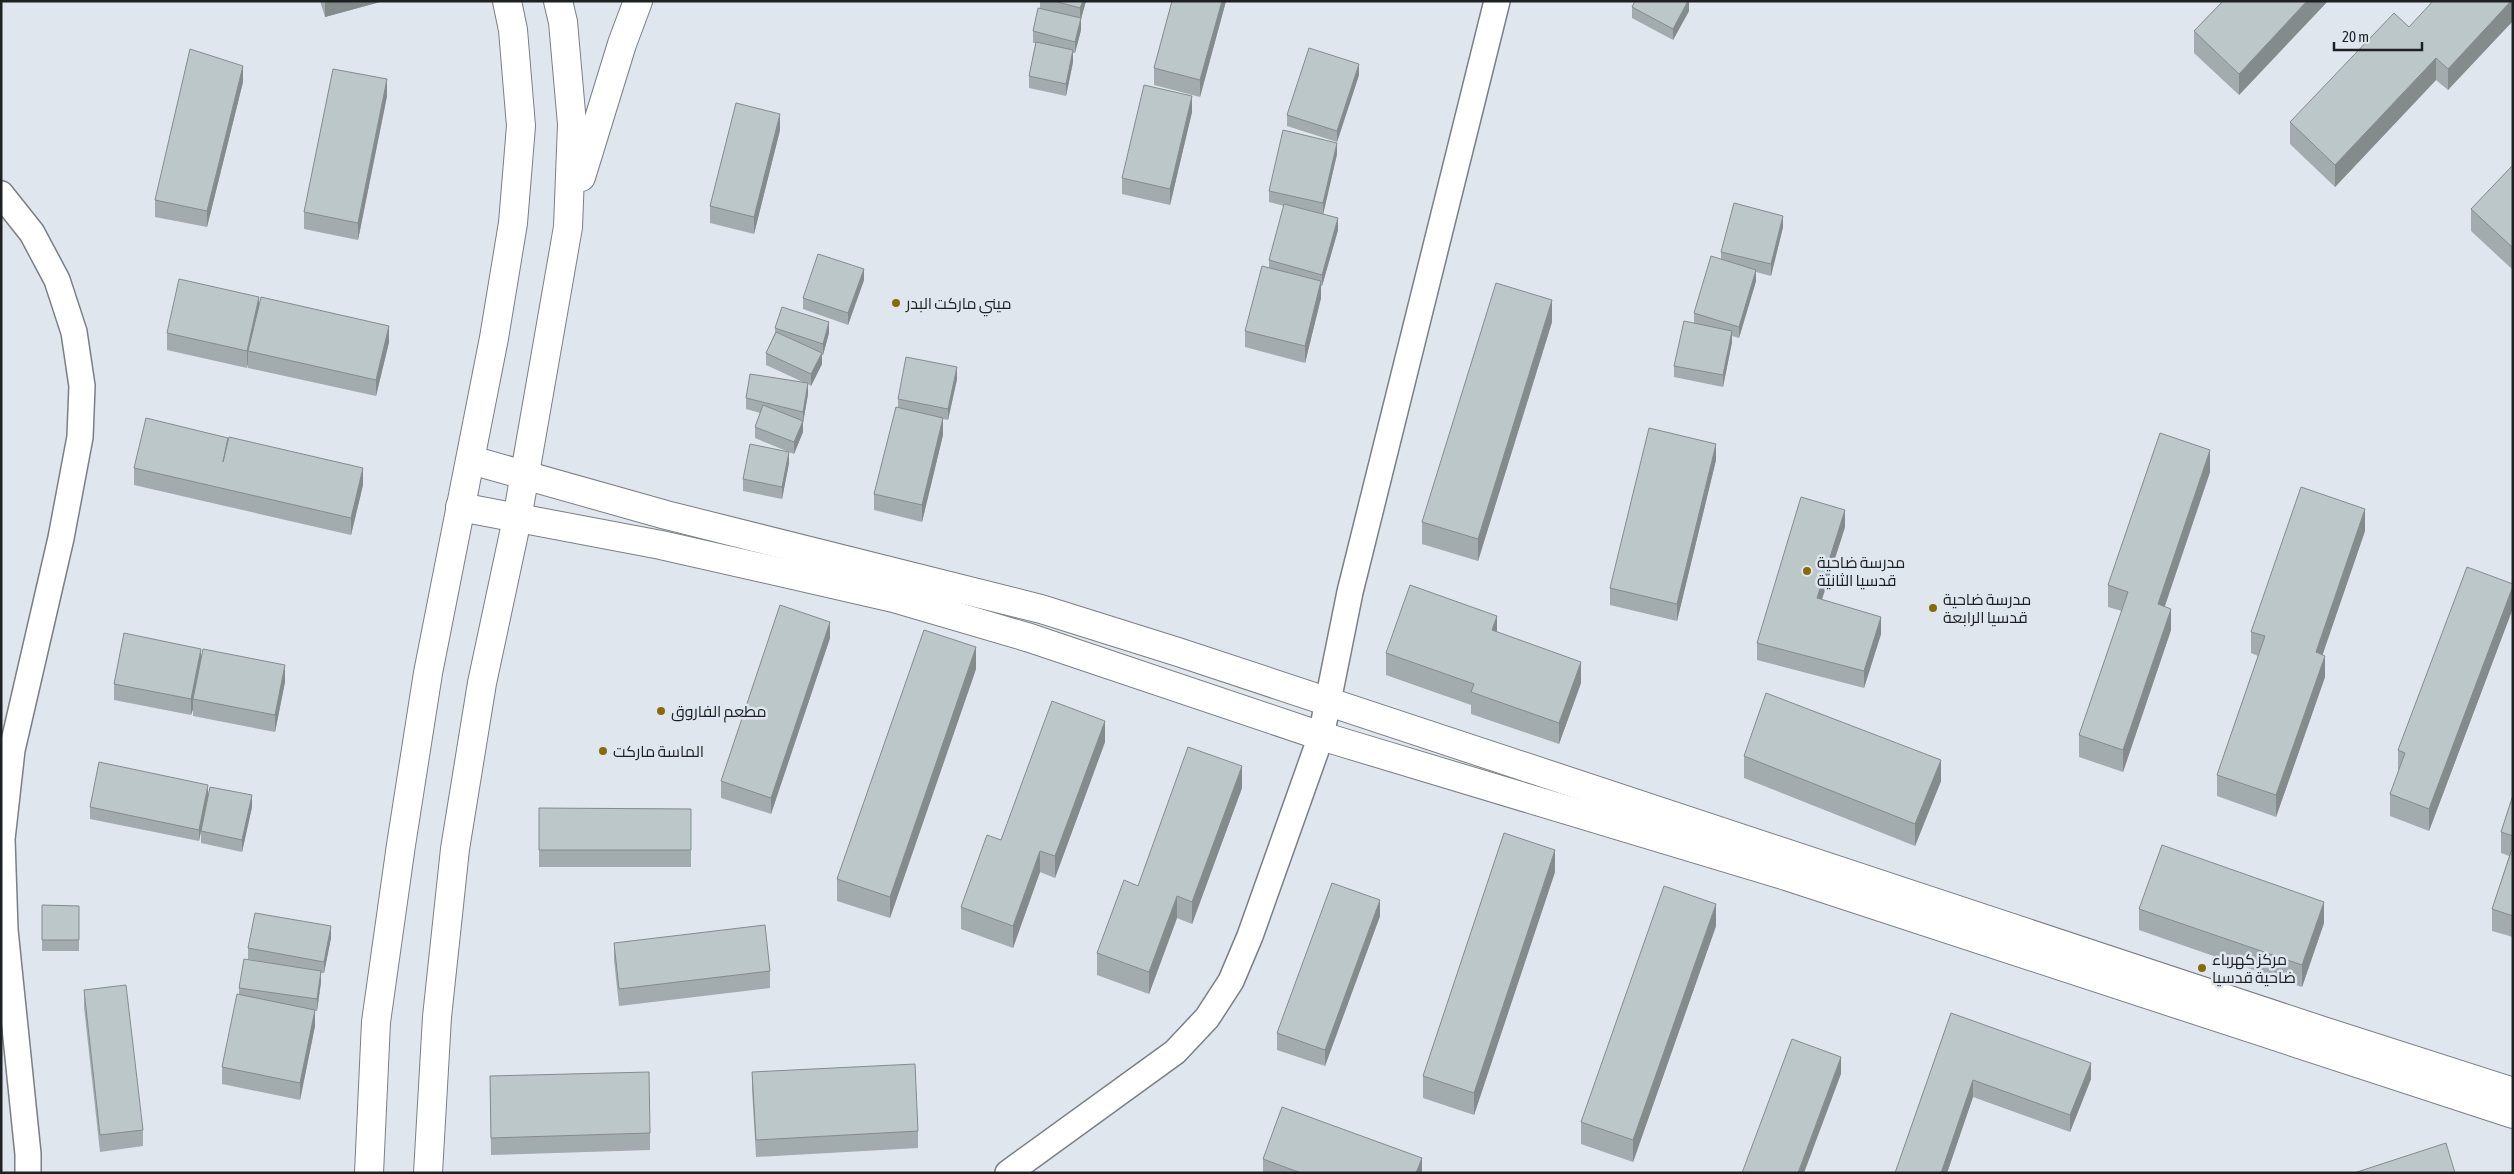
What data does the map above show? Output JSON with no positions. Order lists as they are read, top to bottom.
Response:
{
  "places": [
    "ميني ماركت البدر",
    "مدرسة ضاحية قدسيا الثانية",
    "مدرسة ضاحية قدسيا الرابعة",
    "مطعم الفاروق",
    "الماسة ماركت",
    "مركز كهرباء ضاحية قدسيا"
  ],
  "scale_bar": "20 m"
}
